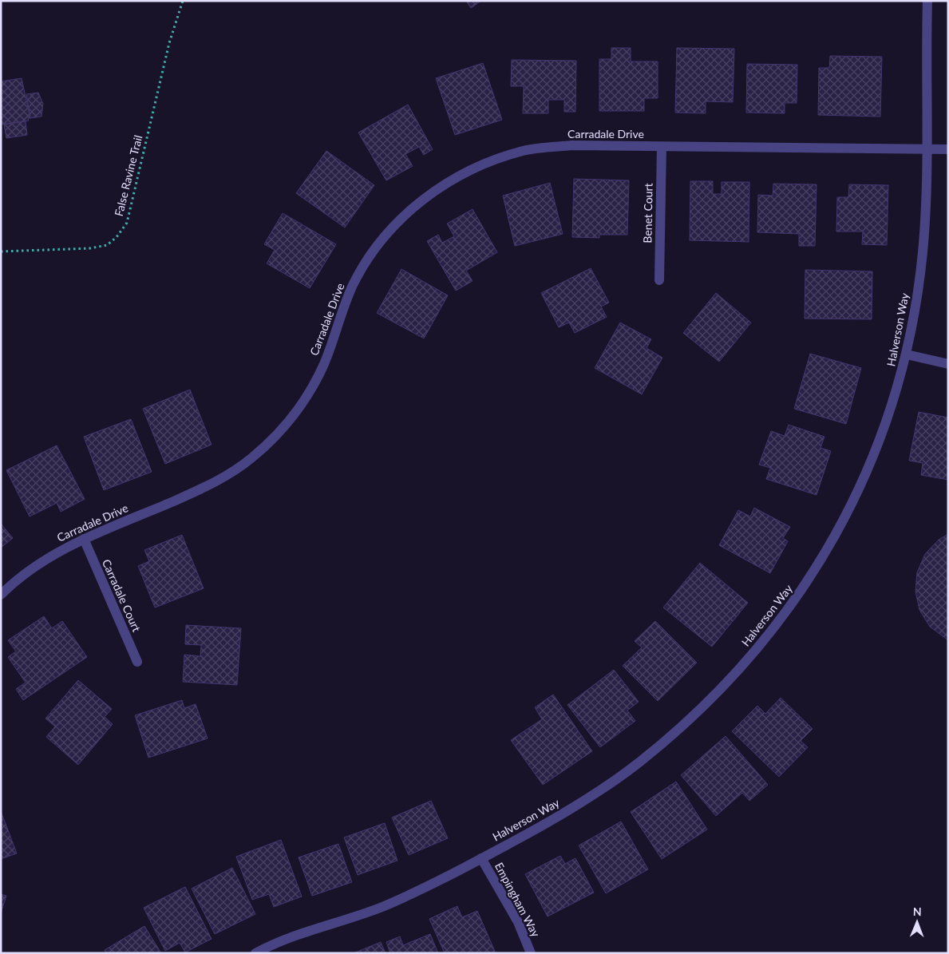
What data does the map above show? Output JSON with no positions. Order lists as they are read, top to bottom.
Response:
{
  "streets": {
    "street": [
      "Carradale Drive",
      "Benet Court",
      "Halverson Way",
      "Carradale Court",
      "Empingham Way"
    ],
    "path": ["False Ravine Trail"]
  },
  "crossings": [
    ["Carradale Drive", "Benet Court"],
    ["Carradale Drive", "Halverson Way"],
    ["Carradale Drive", "Carradale Court"],
    ["Halverson Way", "Empingham Way"]
  ],
  "north": "top"
}
